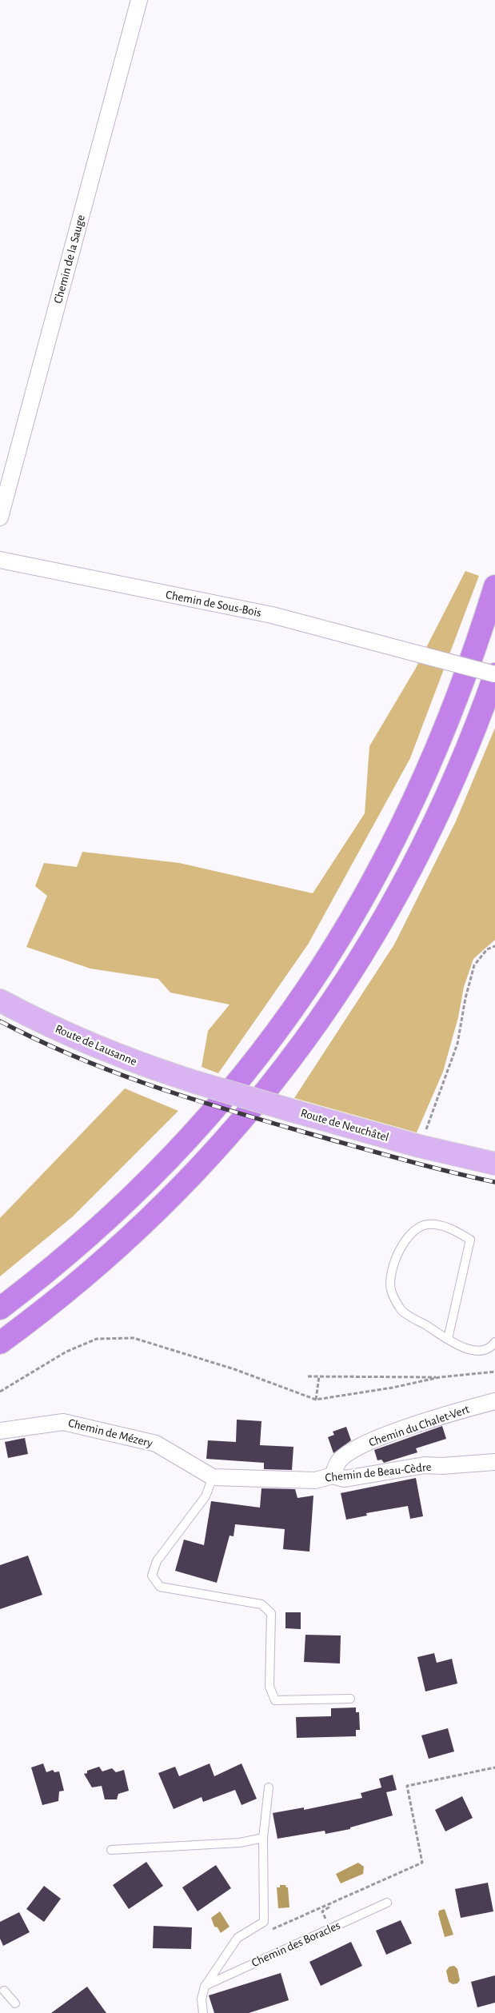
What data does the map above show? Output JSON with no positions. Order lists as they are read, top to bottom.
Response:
{
  "streets": {
    "main road": ["Route de Lausanne", "Route de Neuchâtel"],
    "street": [
      "Chemin de la Sauge",
      "Chemin de Sous-Bois",
      "Chemin du Chalet-Vert",
      "Chemin de Mézery",
      "Chemin de Beau-Cèdre"
    ],
    "lane": ["Chemin des Boracles"]
  },
  "crossings": [
    ["Route de Lausanne", "Route de Neuchâtel"],
    ["Chemin du Chalet-Vert", "Chemin de Beau-Cèdre"],
    ["Chemin de Mézery", "Chemin de Beau-Cèdre"]
  ]
}
